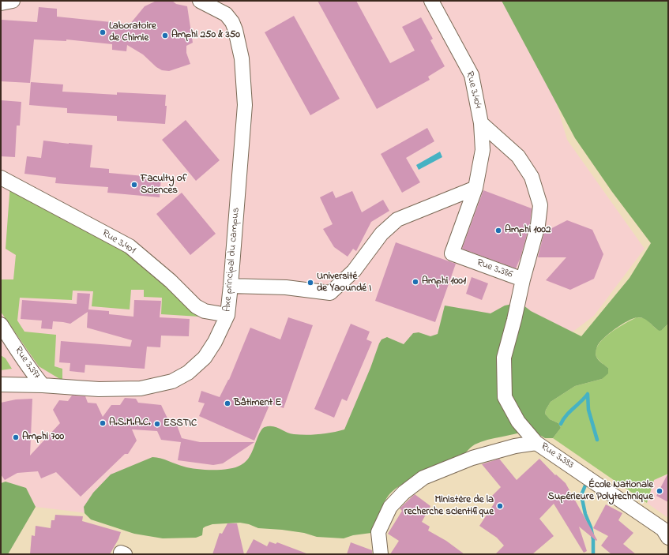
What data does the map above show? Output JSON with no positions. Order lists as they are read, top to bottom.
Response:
{
  "streets": {
    "street": [
      "Rue 3.404",
      "Rue 3.401",
      "Axe principal du campus",
      "Rue 3.386",
      "Rue 3.397",
      "Rue 3.383"
    ]
  },
  "crossings": [
    ["Rue 3.404", "Rue 3.386"],
    ["Rue 3.401", "Axe principal du campus"],
    ["Axe principal du campus", "Rue 3.397"],
    ["Rue 3.386", "Rue 3.383"]
  ],
  "places": [
    "Laboratoire de Chimie",
    "Amphi 250 & 350",
    "Faculty of Sciences",
    "Amphi 1002",
    "Amphi 1001",
    "Université de Yaoundé I",
    "Bâtiment E",
    "A.S.M.A.C.",
    "ESSTIC",
    "Amphi 700",
    "École Nationale Supérieure Polytechnique",
    "Ministère de la recherche scientifique"
  ]
}
